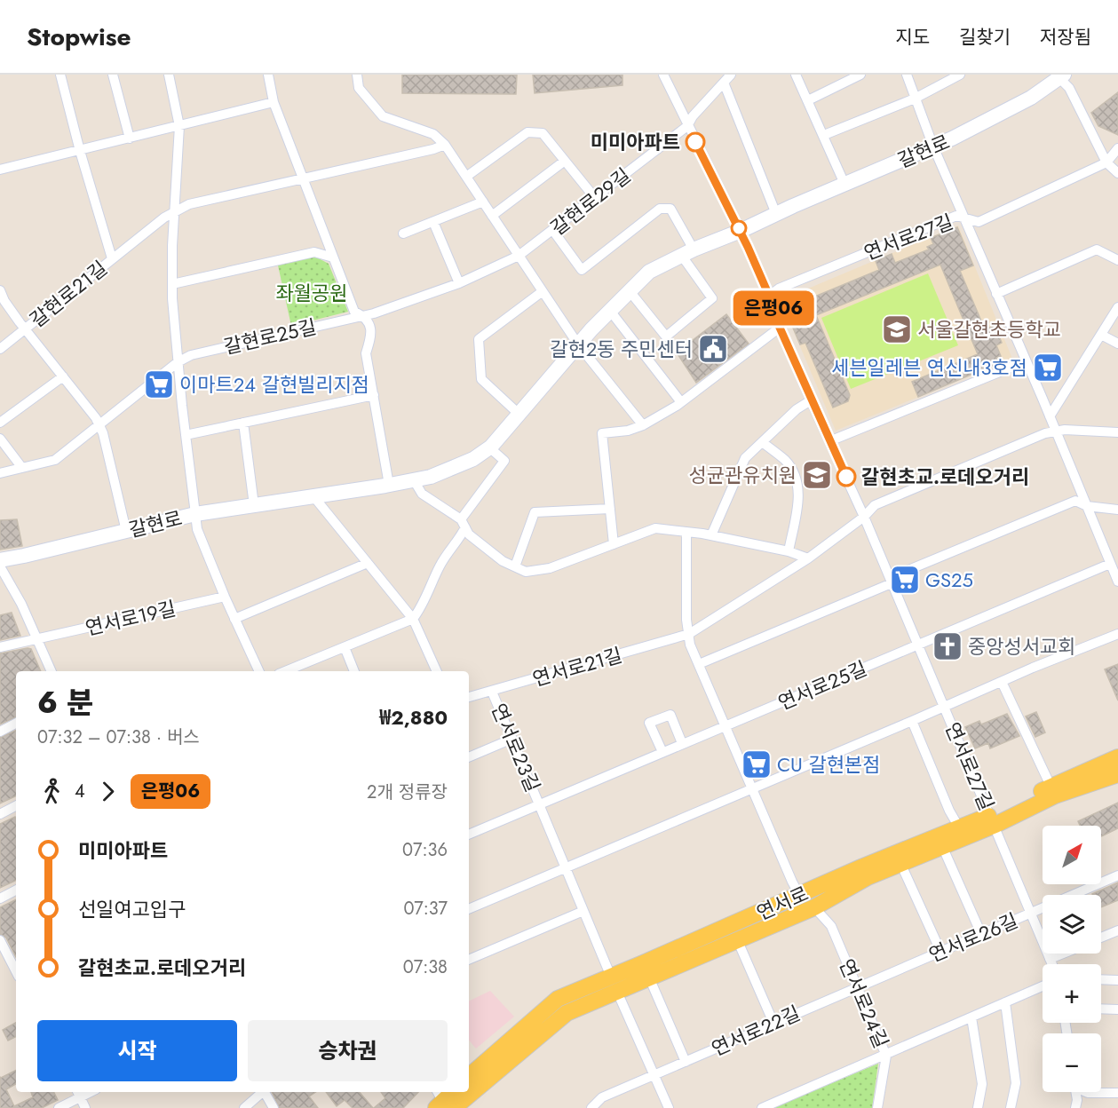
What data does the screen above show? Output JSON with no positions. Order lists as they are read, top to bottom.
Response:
{
  "streets": {
    "main road": ["갈현로", "연서로"],
    "street": [
      "갈현로29길",
      "연서로27길",
      "갈현로21길",
      "갈현로25길",
      "연서로19길",
      "연서로21길",
      "연서로25길",
      "연서로23길",
      "연서로26길",
      "연서로24길",
      "연서로22길"
    ]
  },
  "crossings": [
    ["갈현로", "연서로27길"],
    ["갈현로", "갈현로21길"],
    ["갈현로29길", "갈현로25길"],
    ["연서로27길", "연서로25길"],
    ["연서로27길", "연서로"],
    ["연서로27길", "연서로26길"],
    ["갈현로21길", "갈현로25길"],
    ["연서로21길", "연서로23길"],
    ["연서로25길", "연서로23길"],
    ["연서로23길", "연서로"],
    ["연서로", "연서로24길"],
    ["연서로", "연서로22길"],
    ["연서로26길", "연서로24길"],
    ["연서로26길", "연서로22길"],
    ["연서로24길", "연서로22길"]
  ],
  "parks": ["좌월공원"],
  "places": {
    "other": ["미미아파트", "갈현초교.로데오거리"],
    "school or university": ["서울갈현초등학교", "성균관유치원"],
    "public building": ["갈현2동 주민센터"],
    "supermarket": [
      "세븐일레븐 연신내3호점",
      "이마트24 갈현빌리지점",
      "GS25",
      "CU 갈현본점"
    ],
    "church": ["중앙성서교회"]
  },
  "lines": ["bus line 은평06"],
  "north": "top right",
  "page": {
    "header": "Stopwise",
    "nav": ["지도", "길찾기", "저장됨"],
    "on_map": "은평06",
    "heading": ["6 분", "07:32 – 07:38 · 버스", "₩2,880"],
    "legs": ["4", "은평06", "2개 정류장"],
    "list": [
      {
        "name": "미미아파트",
        "value": "07:36"
      },
      {
        "name": "선일여고입구",
        "value": "07:37"
      },
      {
        "name": "갈현초교.로데오거리",
        "value": "07:38"
      }
    ],
    "map_buttons": ["+", "−"],
    "buttons": ["시작", "승차권"]
  }
}
